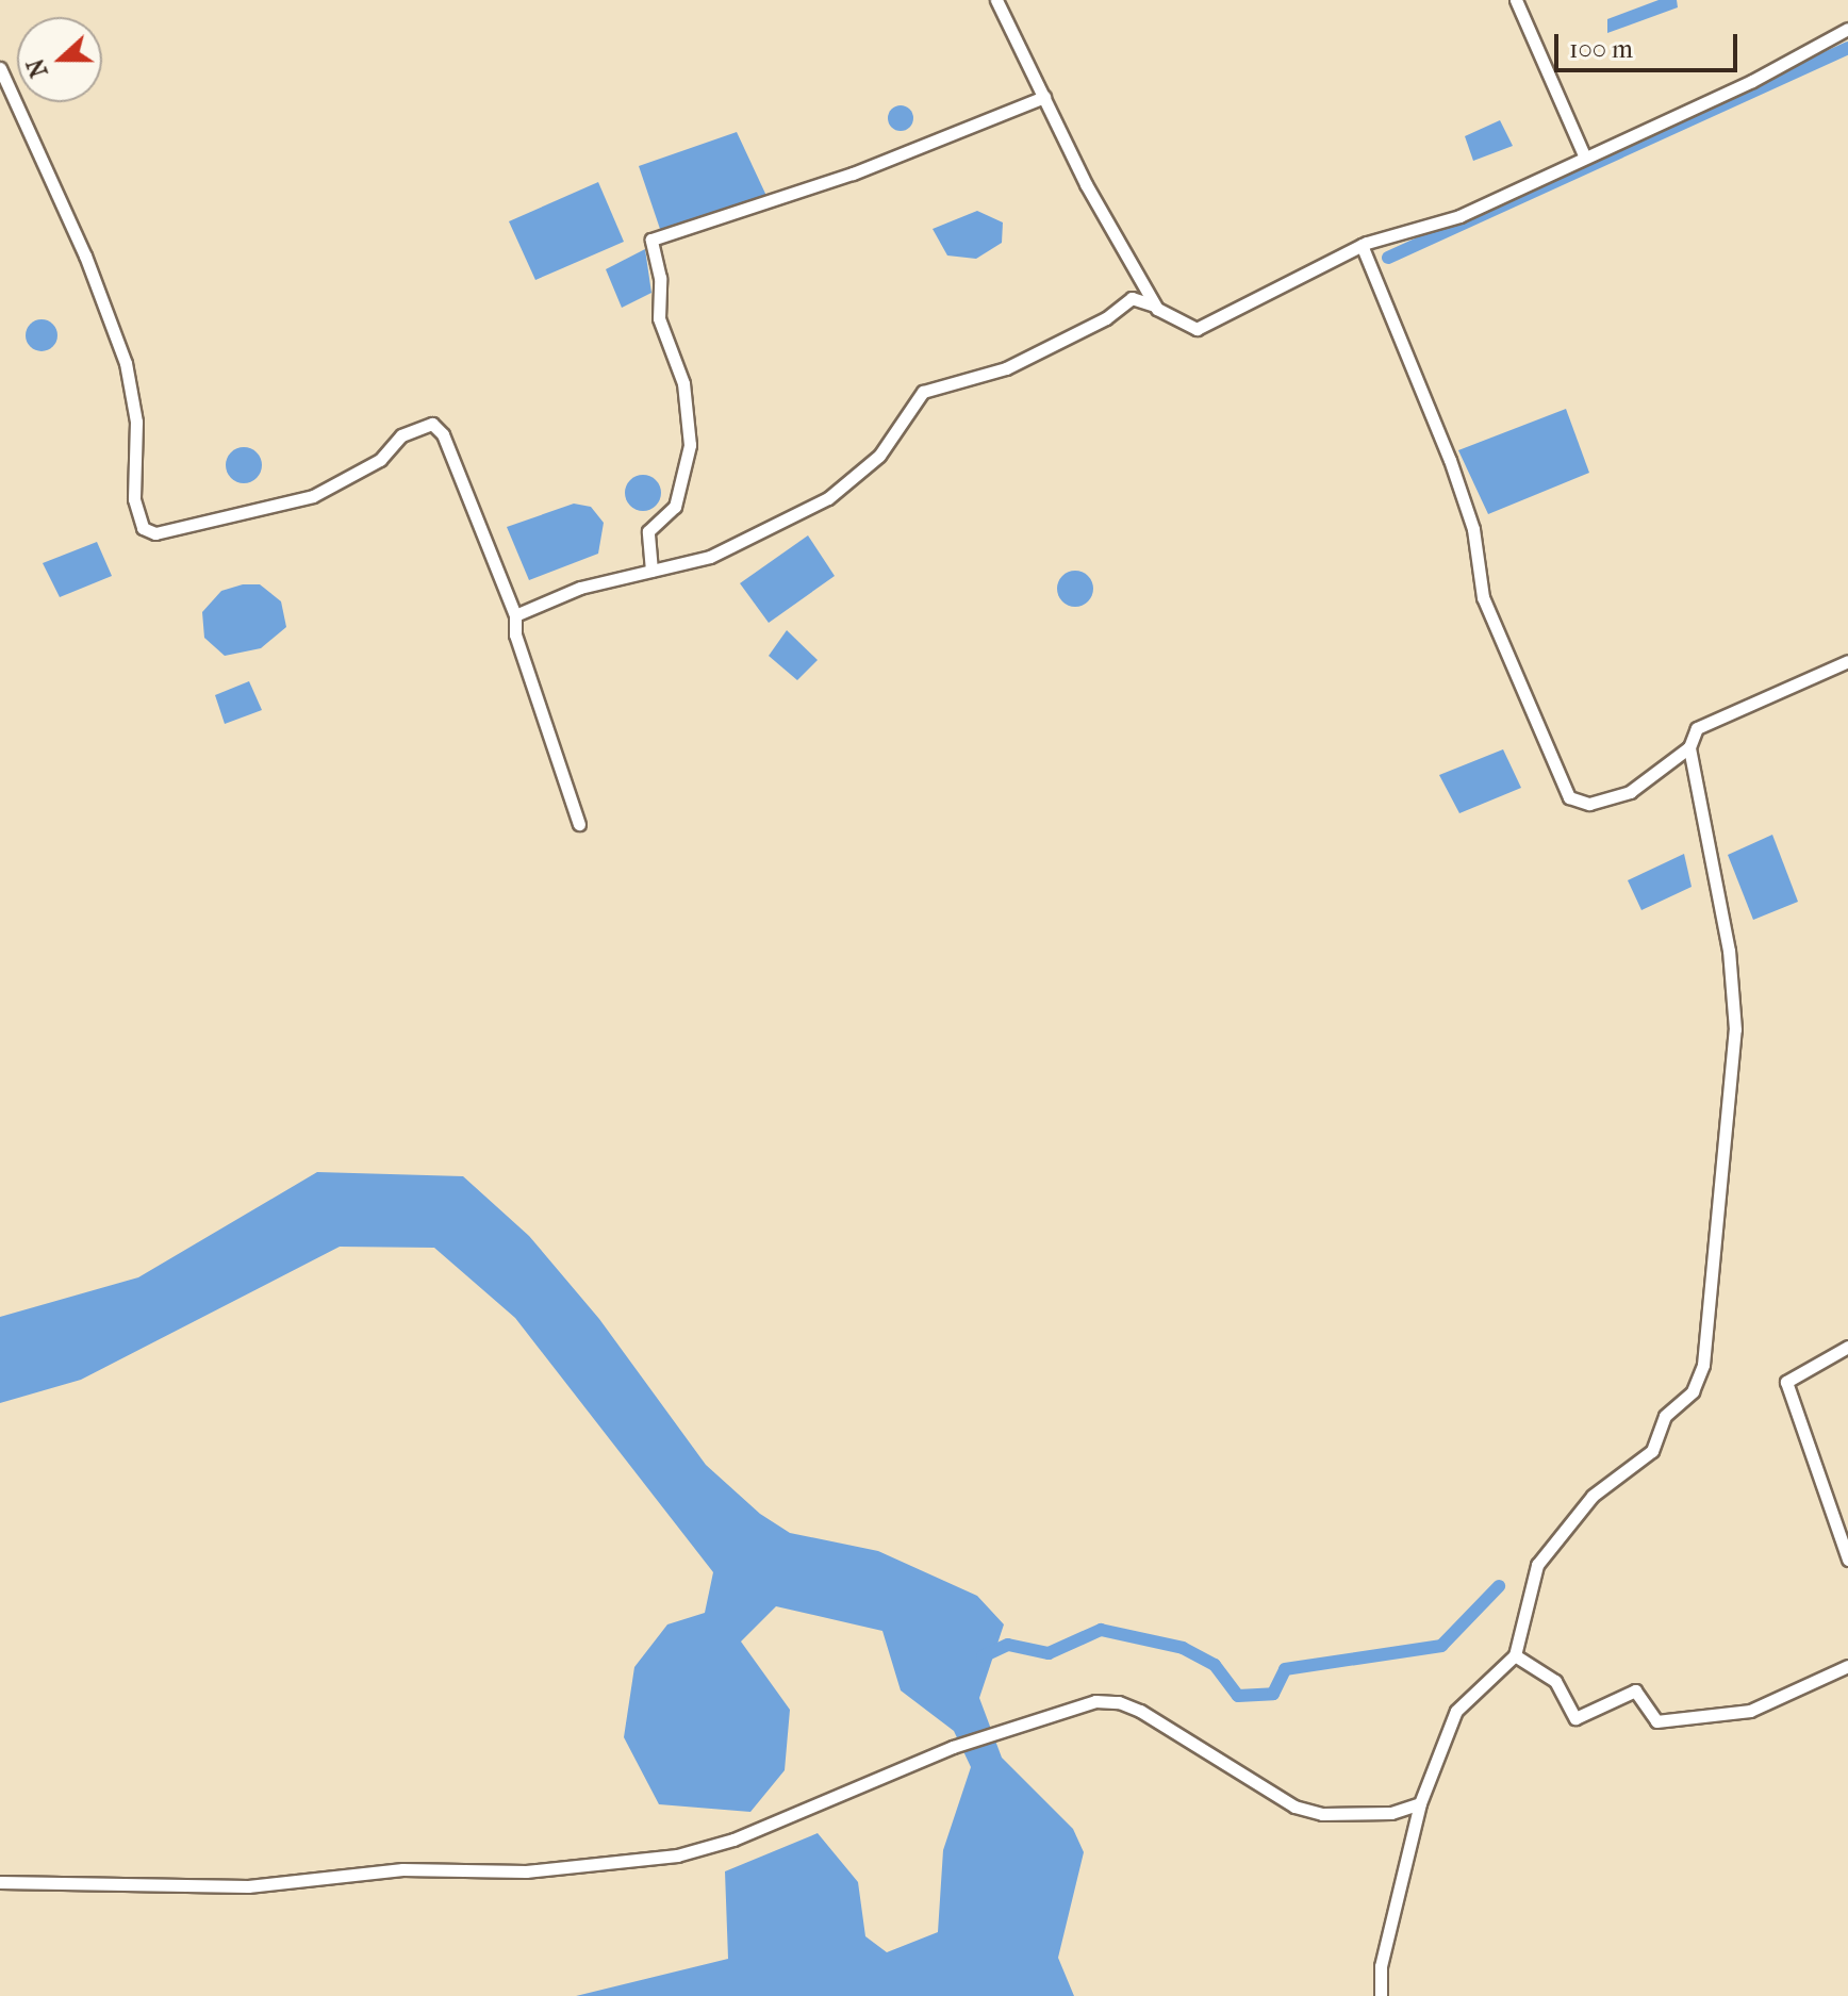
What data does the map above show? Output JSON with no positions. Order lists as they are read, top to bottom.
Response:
{
  "scale_bar": "100 m",
  "north": "left"
}
